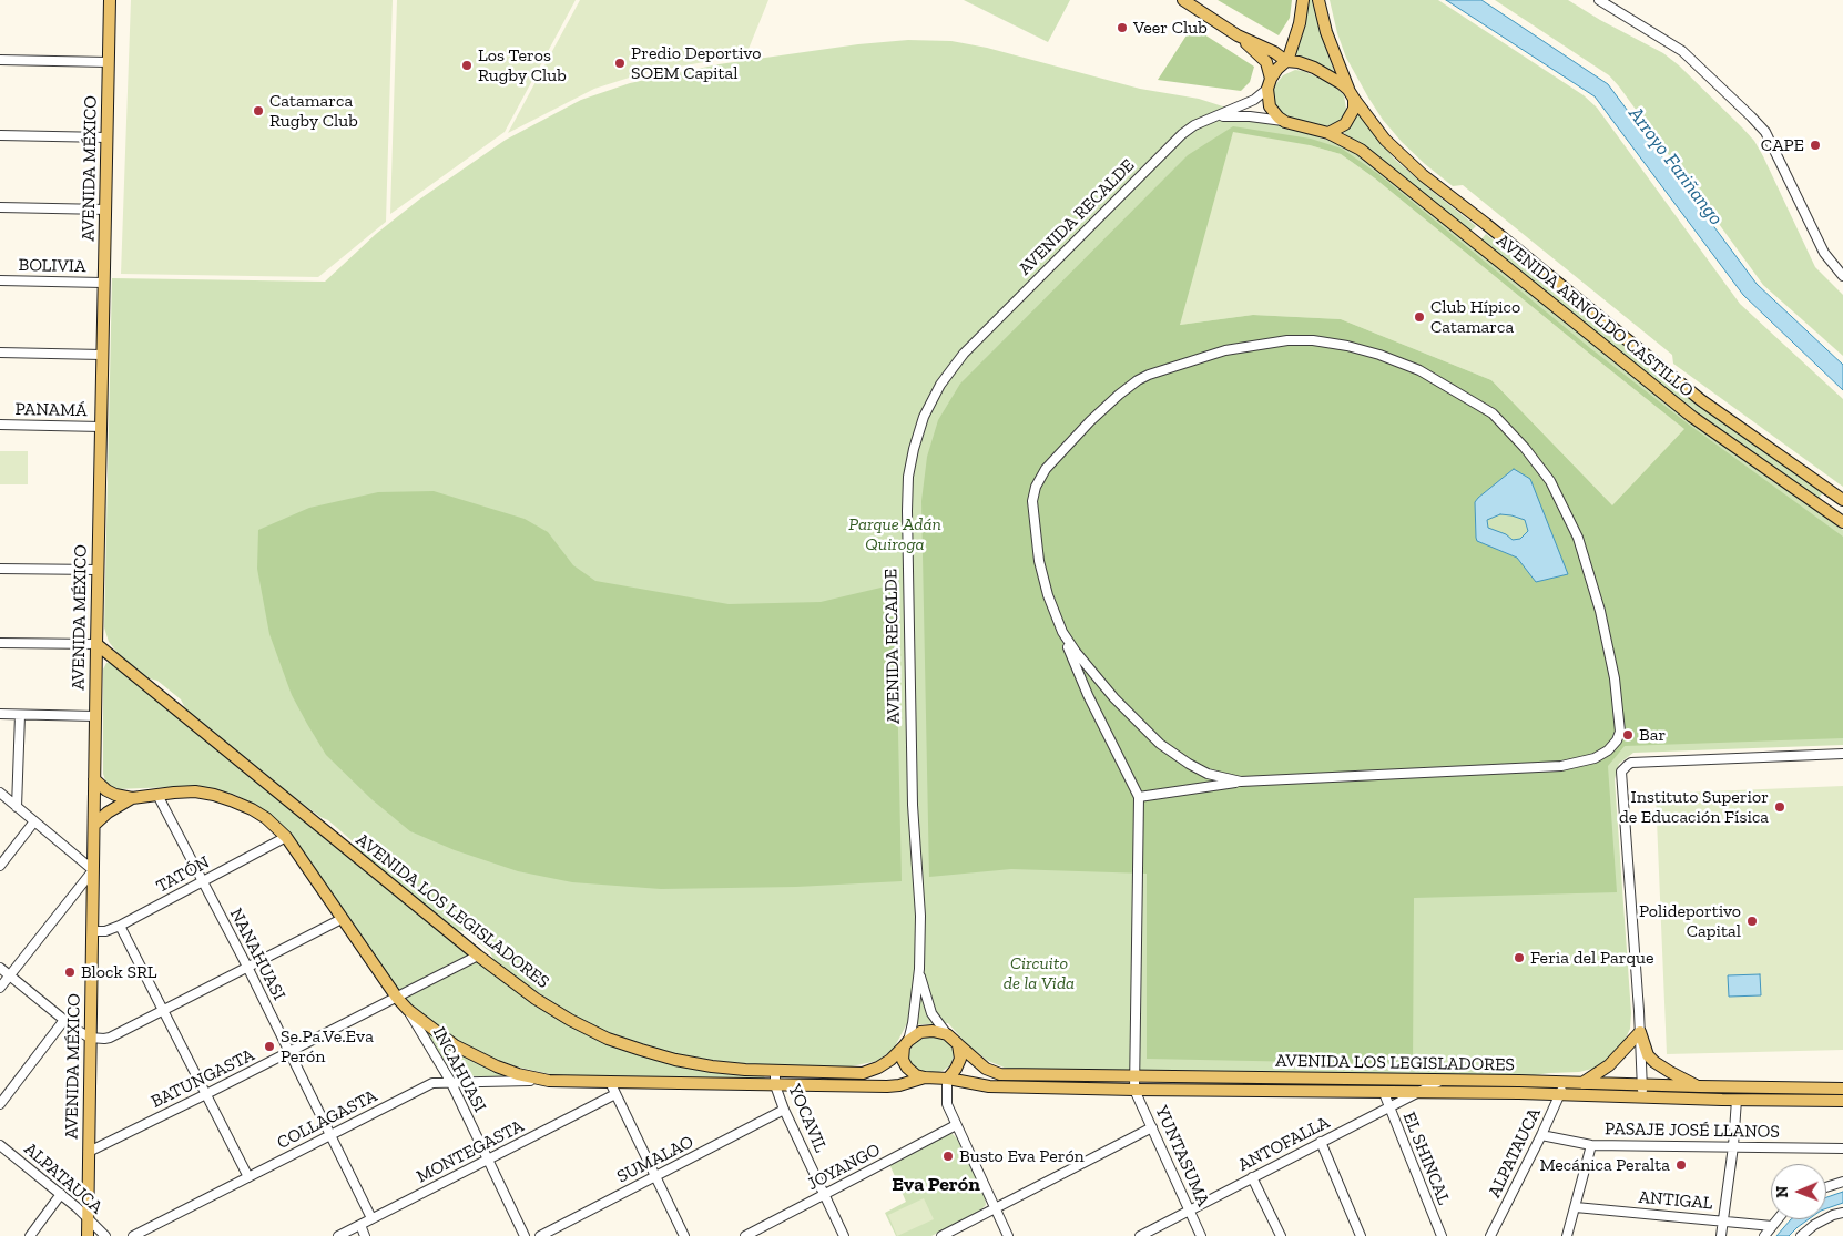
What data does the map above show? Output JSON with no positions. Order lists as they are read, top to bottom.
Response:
{
  "streets": {
    "main road": ["AVENIDA MÉXICO", "AVENIDA ARNOLDO CASTILLO", "AVENIDA LOS LEGISLADORES"],
    "street": [
      "AVENIDA RECALDE",
      "BOLIVIA",
      "PANAMÁ",
      "TATÓN",
      "NANAHUASI",
      "INCAHUASI",
      "BATUNGASTA",
      "YOCAVIL",
      "COLLAGASTA",
      "PASAJE JOSÉ LLANOS",
      "ANTOFALLA",
      "MONTEGASTA",
      "ALPATAUCA",
      "YUNTASUMA",
      "EL SHINCAL",
      "SUMALAO",
      "JOYANGO",
      "ANTIGAL"
    ]
  },
  "crossings": [
    ["AVENIDA MÉXICO", "BOLIVIA"],
    ["AVENIDA MÉXICO", "PANAMÁ"],
    ["AVENIDA MÉXICO", "TATÓN"],
    ["AVENIDA MÉXICO", "AVENIDA LOS LEGISLADORES"],
    ["AVENIDA MÉXICO", "BATUNGASTA"],
    ["AVENIDA MÉXICO", "ALPATAUCA"],
    ["AVENIDA RECALDE", "AVENIDA ARNOLDO CASTILLO"],
    ["AVENIDA RECALDE", "AVENIDA LOS LEGISLADORES"],
    ["TATÓN", "NANAHUASI"],
    ["AVENIDA LOS LEGISLADORES", "BATUNGASTA"],
    ["AVENIDA LOS LEGISLADORES", "YOCAVIL"],
    ["AVENIDA LOS LEGISLADORES", "ANTOFALLA"],
    ["AVENIDA LOS LEGISLADORES", "ALPATAUCA"],
    ["AVENIDA LOS LEGISLADORES", "YUNTASUMA"],
    ["AVENIDA LOS LEGISLADORES", "EL SHINCAL"],
    ["NANAHUASI", "BATUNGASTA"],
    ["NANAHUASI", "COLLAGASTA"],
    ["NANAHUASI", "MONTEGASTA"],
    ["INCAHUASI", "COLLAGASTA"],
    ["INCAHUASI", "MONTEGASTA"],
    ["YOCAVIL", "SUMALAO"],
    ["YOCAVIL", "JOYANGO"],
    ["PASAJE JOSÉ LLANOS", "ALPATAUCA"],
    ["ANTOFALLA", "YUNTASUMA"],
    ["ANTOFALLA", "EL SHINCAL"]
  ],
  "districts": ["Eva Perón"],
  "water": ["Arroyo Fariñango"],
  "parks": ["Parque Adán Quiroga", "Circuito de la Vida"],
  "places": [
    "Veer Club",
    "Predio Deportivo SOEM Capital",
    "Los Teros Rugby Club",
    "Catamarca Rugby Club",
    "CAPE",
    "Club Hípico Catamarca",
    "Bar",
    "Instituto Superior de Educación Física",
    "Polideportivo Capital",
    "Feria del Parque",
    "Block SRL",
    "Se.Pa.Ve.Eva Perón",
    "Busto Eva Perón",
    "Mecánica Peralta"
  ],
  "north": "left"
}
